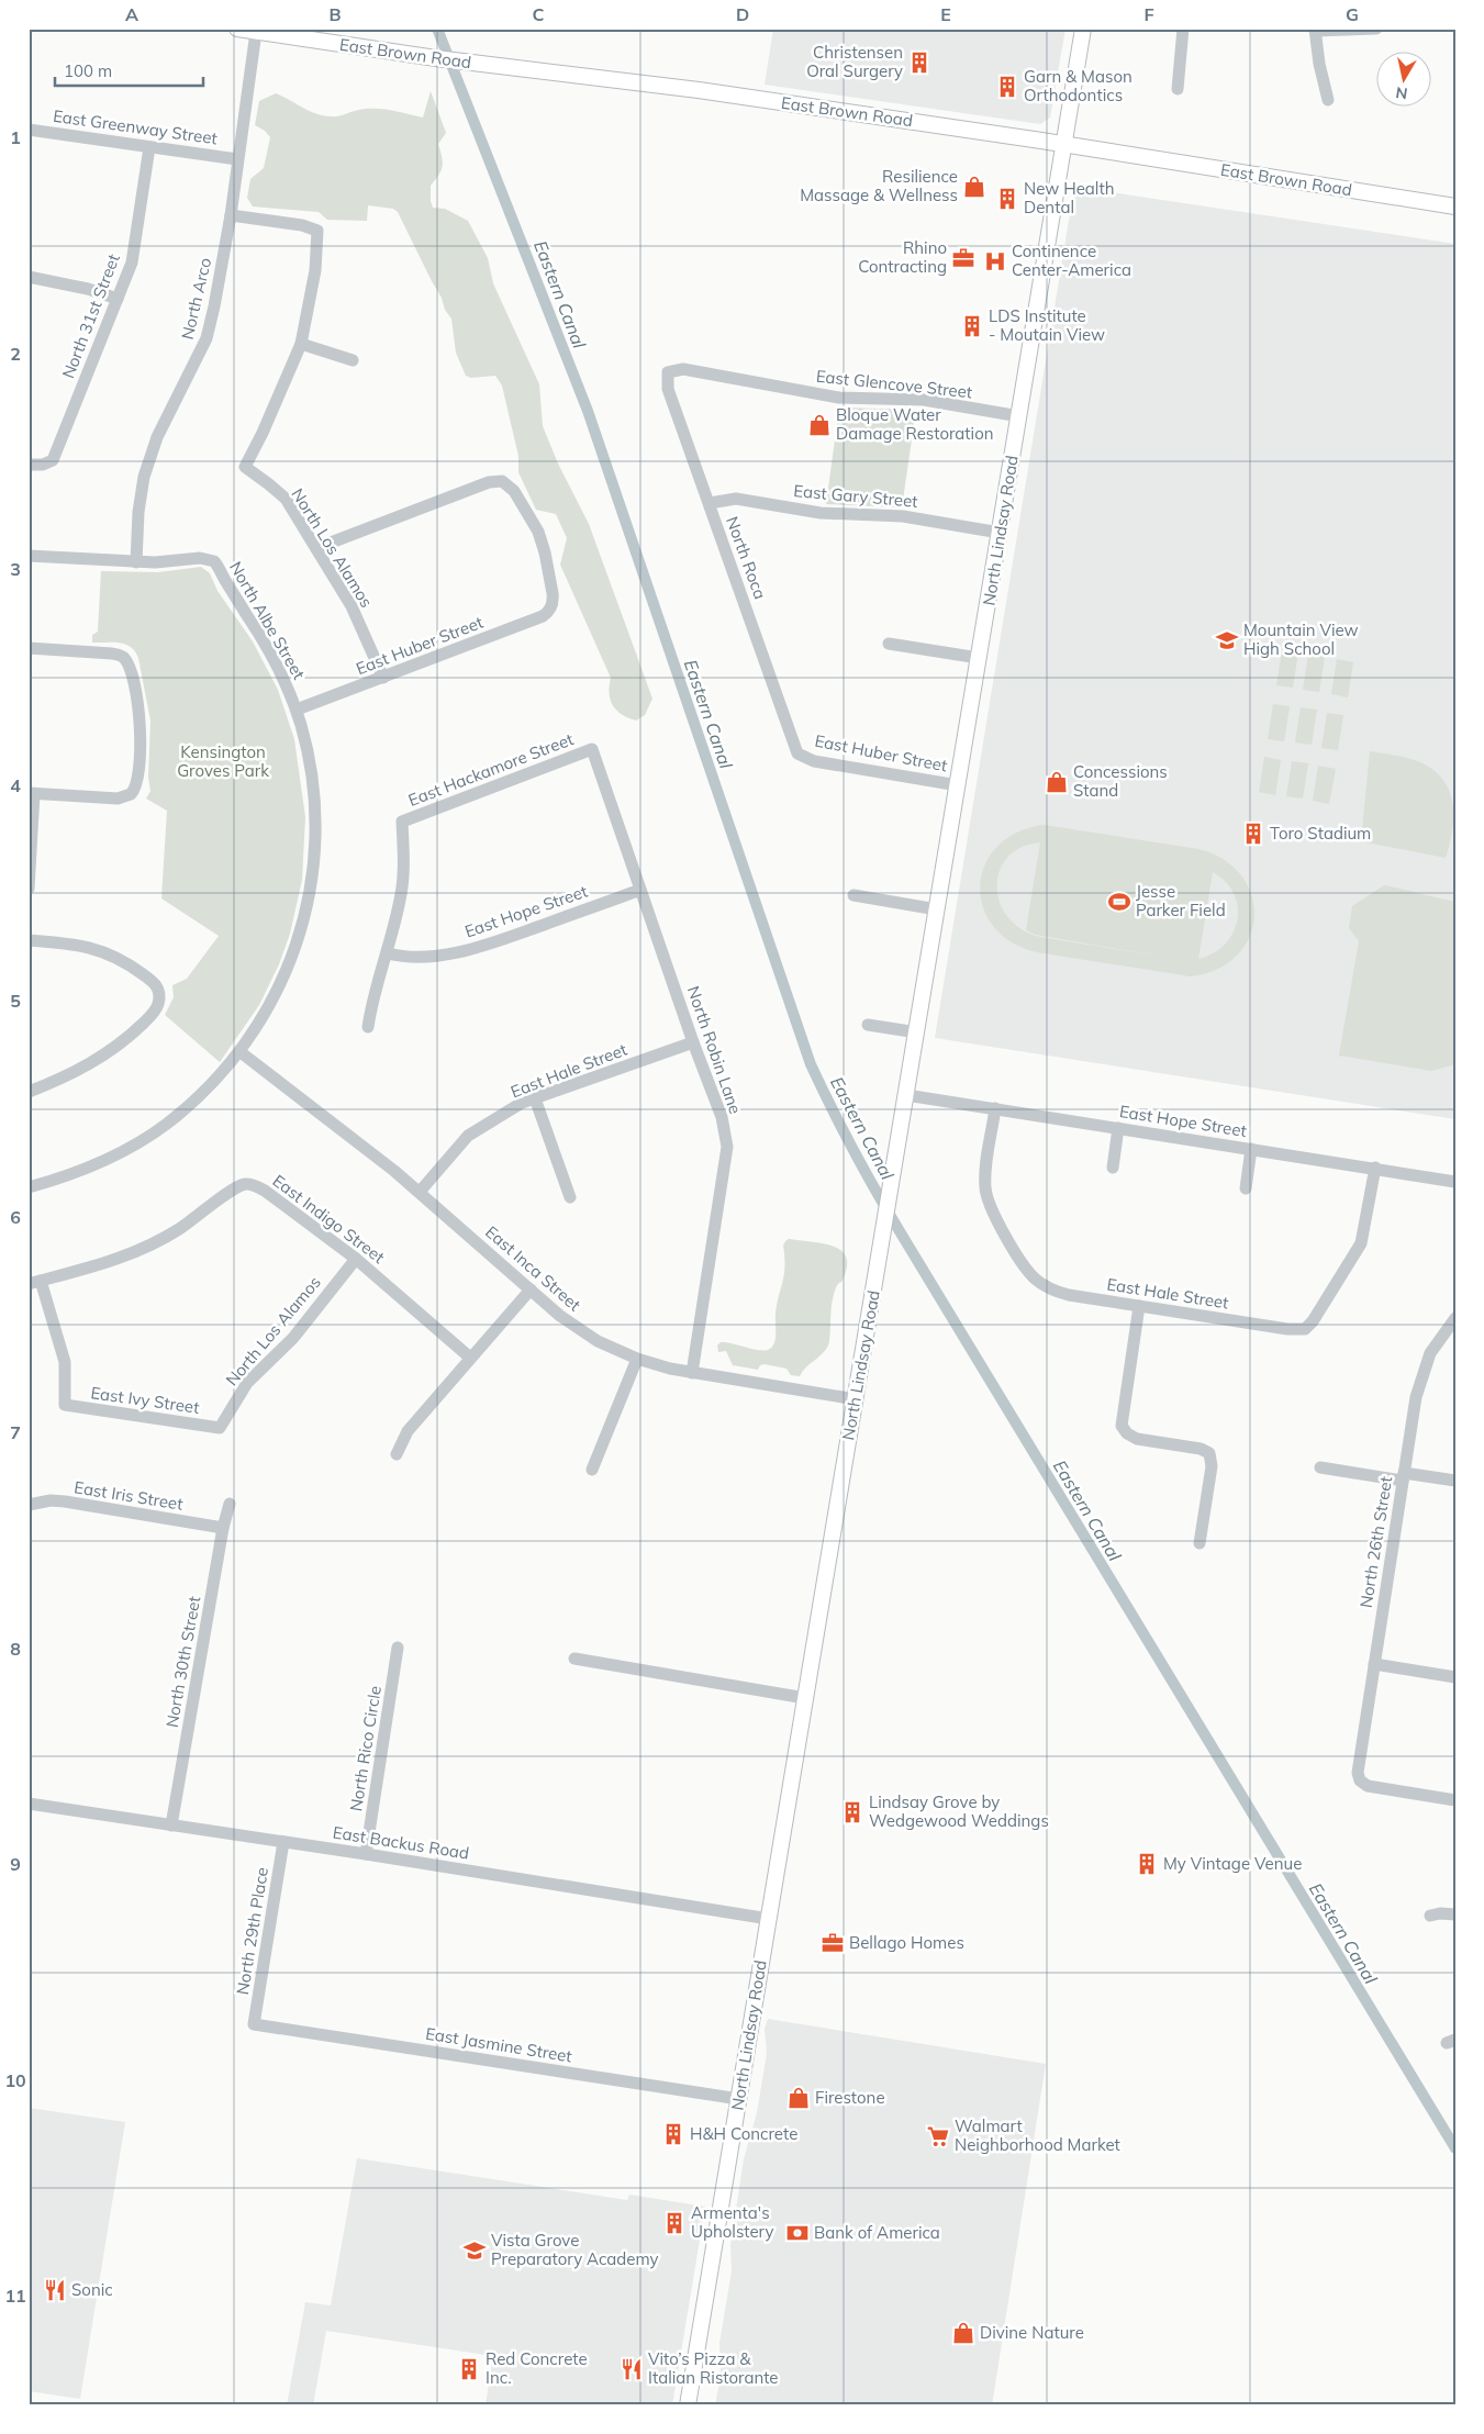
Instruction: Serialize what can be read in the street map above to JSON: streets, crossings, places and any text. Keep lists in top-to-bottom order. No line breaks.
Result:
{"streets":{"main road":["East Brown Road","North Lindsay Road"],"street":["East Greenway Street","North Arco","North 31st Street","East Glencove Street","East Gary Street","North Los Alamos","North Roca","North Albe Street","East Huber Street","East Hackamore Street","East Hope Street","North Robin Lane","East Hale Street","East Indigo Street","East Inca Street","East Ivy Street","East Iris Street","North 26th Street","North 30th Street","North Rico Circle","East Backus Road","North 29th Place","East Jasmine Street"]},"crossings":[["East Brown Road","North Arco"],["East Brown Road","North Lindsay Road"],["East Greenway Street","North Arco"],["East Greenway Street","North 31st Street"],["North Arco","North Los Alamos"],["North Arco","North Albe Street"],["East Glencove Street","North Lindsay Road"],["East Glencove Street","North Roca"],["East Gary Street","North Lindsay Road"],["East Gary Street","North Roca"],["North Lindsay Road","East Huber Street"],["North Lindsay Road","East Hope Street"],["North Lindsay Road","East Inca Street"],["North Lindsay Road","East Backus Road"],["North Lindsay Road","East Jasmine Street"],["North Los Alamos","East Huber Street"],["North Los Alamos","East Indigo Street"],["North Los Alamos","East Ivy Street"],["North Roca","East Huber Street"],["North Albe Street","East Huber Street"],["North Albe Street","East Inca Street"],["East Hackamore Street","East Hope Street"],["East Hackamore Street","North Robin Lane"],["East Hope Street","North Robin Lane"],["East Hope Street","East Hale Street"],["North Robin Lane","East Hale Street"],["North Robin Lane","East Inca Street"],["East Hale Street","East Inca Street"],["East Indigo Street","East Ivy Street"],["East Iris Street","North 30th Street"],["North 30th Street","East Backus Road"],["North Rico Circle","East Backus Road"],["East Backus Road","North 29th Place"],["North 29th Place","East Jasmine Street"]],"water":["Eastern Canal"],"parks":["Kensington Groves Park"],"places":{"building":["Christensen Oral Surgery","Garn & Mason Orthodontics","New Health Dental","LDS Institute - Moutain View","Toro Stadium","Lindsay Grove by Wedgewood Weddings","My Vintage Venue","H&H Concrete","Armenta's Upholstery","Red Concrete Inc."],"shop":["Resilience Massage & Wellness","Bloque Water Damage Restoration","Concessions Stand","Firestone","Divine Nature"],"office":["Rhino Contracting","Bellago Homes"],"hospital":["Continence Center-America"],"school or university":["Mountain View High School","Vista Grove Preparatory Academy"],"sports":["Jesse Parker Field"],"supermarket":["Walmart Neighborhood Market"],"bank":["Bank of America"],"restaurant":["Sonic","Vito’s Pizza & Italian Ristorante"]},"scale_bar":"100 m","north":"bottom","grid":{"columns":["A","B","C","D","E","F","G"],"rows":["1","2","3","4","5","6","7","8","9","10","11"]}}
